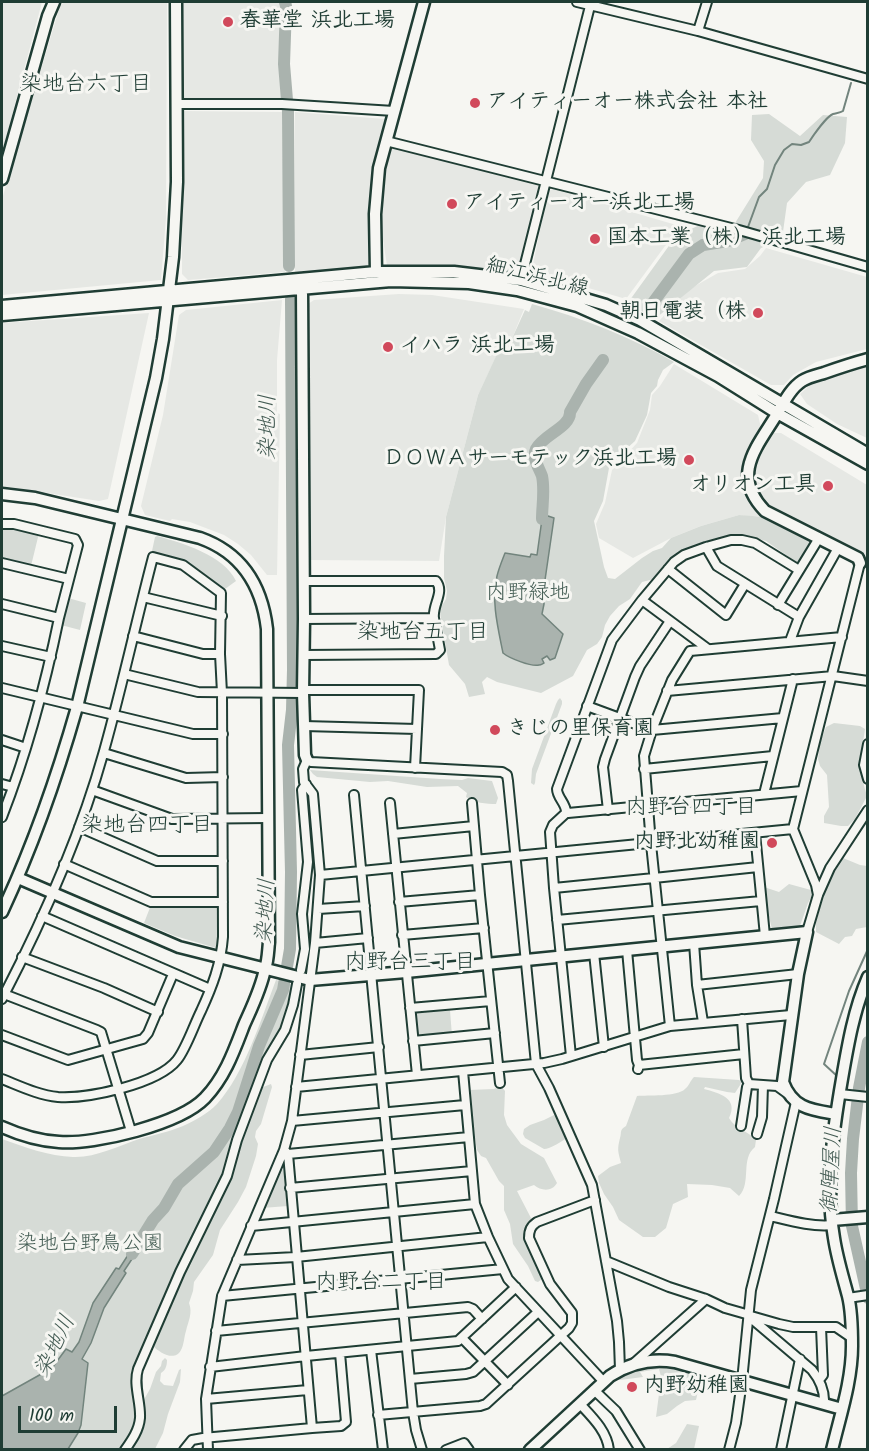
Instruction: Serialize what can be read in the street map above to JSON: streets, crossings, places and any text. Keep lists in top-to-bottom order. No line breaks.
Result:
{"streets":{"street":["細江浜北線"]},"districts":["染地台六丁目","染地台五丁目","内野台四丁目","染地台四丁目","内野台三丁目","内野台二丁目"],"water":["染地川","御陣屋川"],"parks":["内野緑地","染地台野鳥公園"],"places":["春華堂 浜北工場","アイティーオー株式会社 本社","アイティーオー浜北工場","国本工業（株） 浜北工場","朝日電装（株","イハラ 浜北工場","ＤＯＷＡサーモテック浜北工場","オリオン工具","きじの里保育園","内野北幼稚園","内野幼稚園"],"scale_bar":"100 m"}
